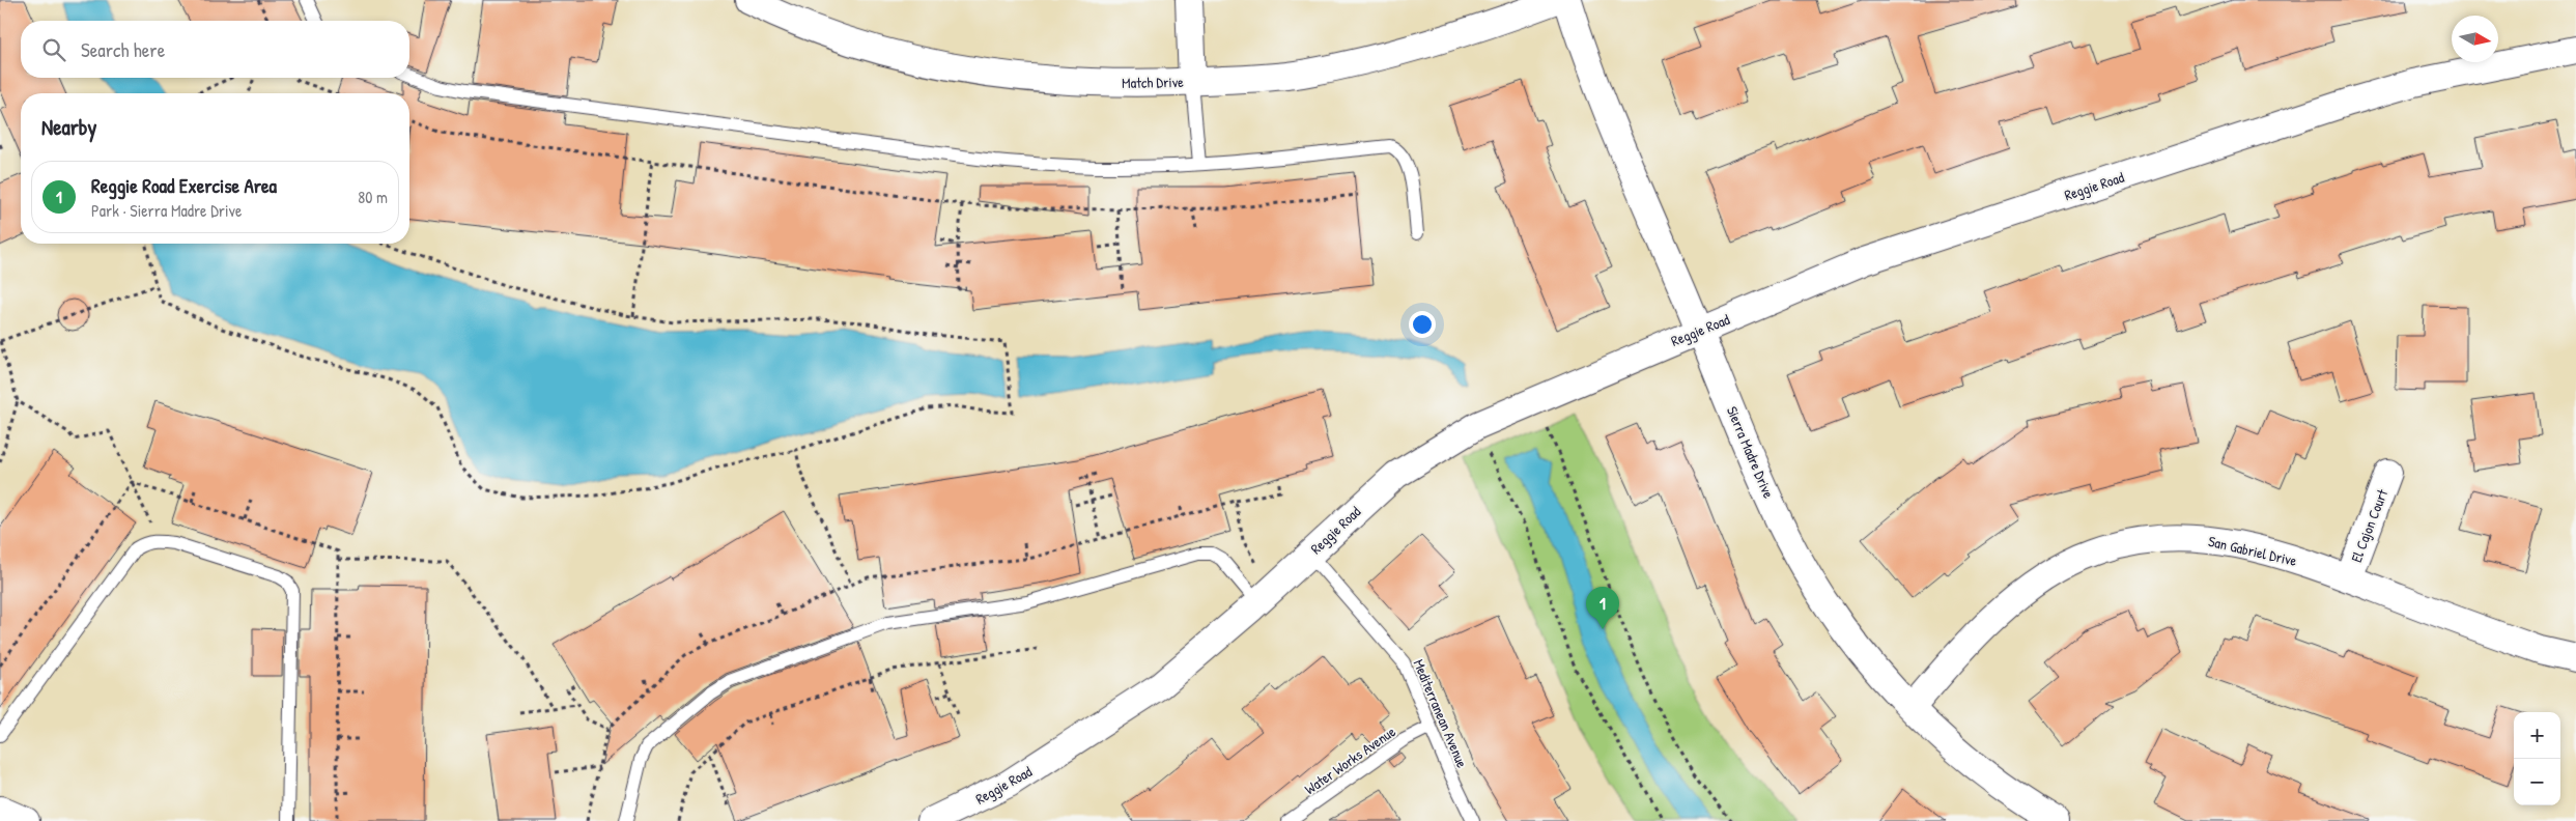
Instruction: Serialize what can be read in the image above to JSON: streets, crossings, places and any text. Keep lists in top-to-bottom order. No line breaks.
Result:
{"streets":{"street":["Match Drive","Reggie Road","Sierra Madre Drive","El Cajon Court","San Gabriel Drive"],"lane":["Mediterranean Avenue","Water Works Avenue"]},"crossings":[["Reggie Road","Sierra Madre Drive"],["Reggie Road","Mediterranean Avenue"],["Sierra Madre Drive","San Gabriel Drive"],["El Cajon Court","San Gabriel Drive"],["Mediterranean Avenue","Water Works Avenue"]],"north":"right","page":{"search":"Search here","heading":"Nearby","list":[{"mark":"1","name":"Reggie Road Exercise Area","note":"Park · Sierra Madre Drive","value":"80 m"}],"pins":"1","map_buttons":["+","−"]}}
